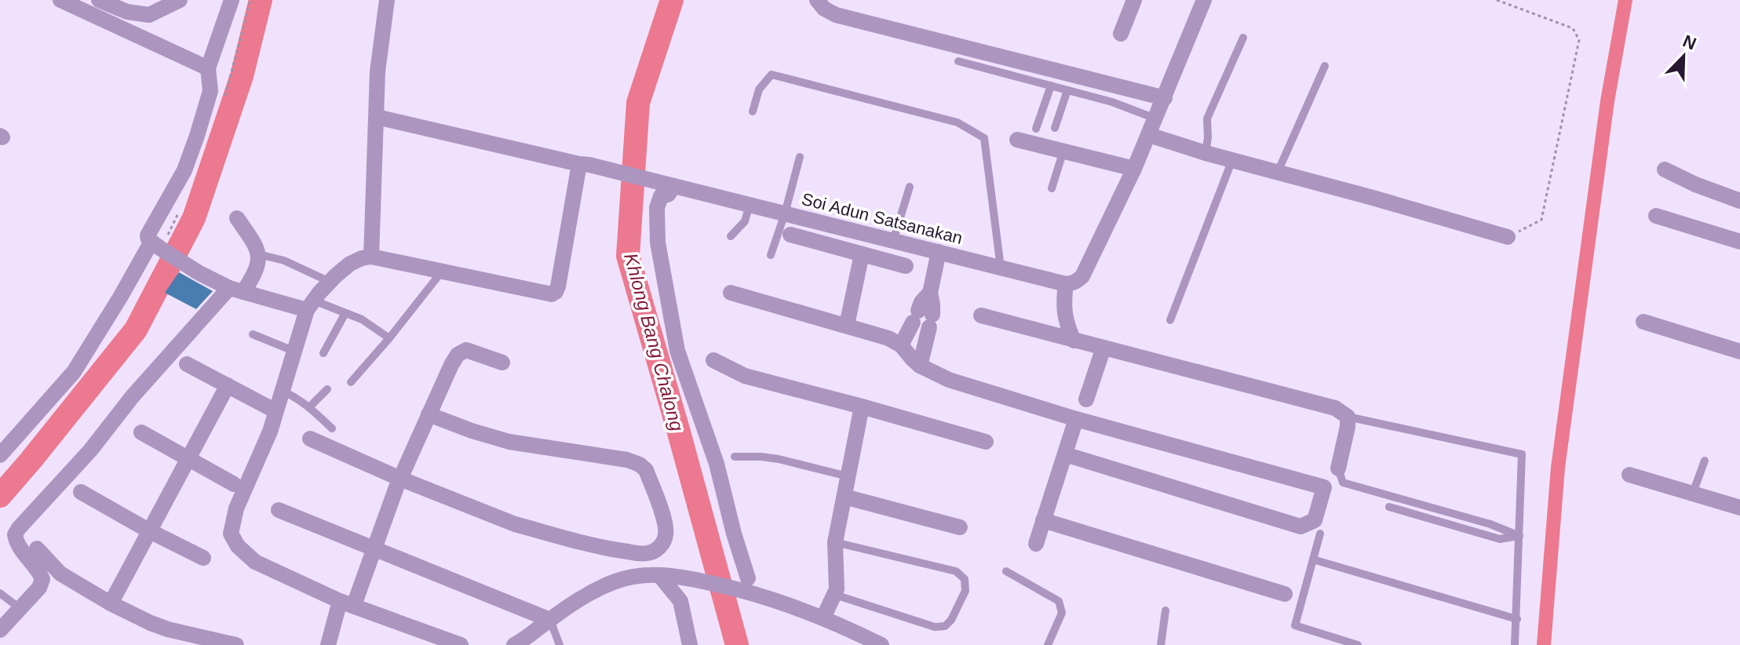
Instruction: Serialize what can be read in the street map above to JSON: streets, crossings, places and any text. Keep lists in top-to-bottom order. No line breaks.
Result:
{"streets":{"street":["Soi Adun Satsanakan"]},"water":["Khlong Bang Chalong"],"north":"top right"}
